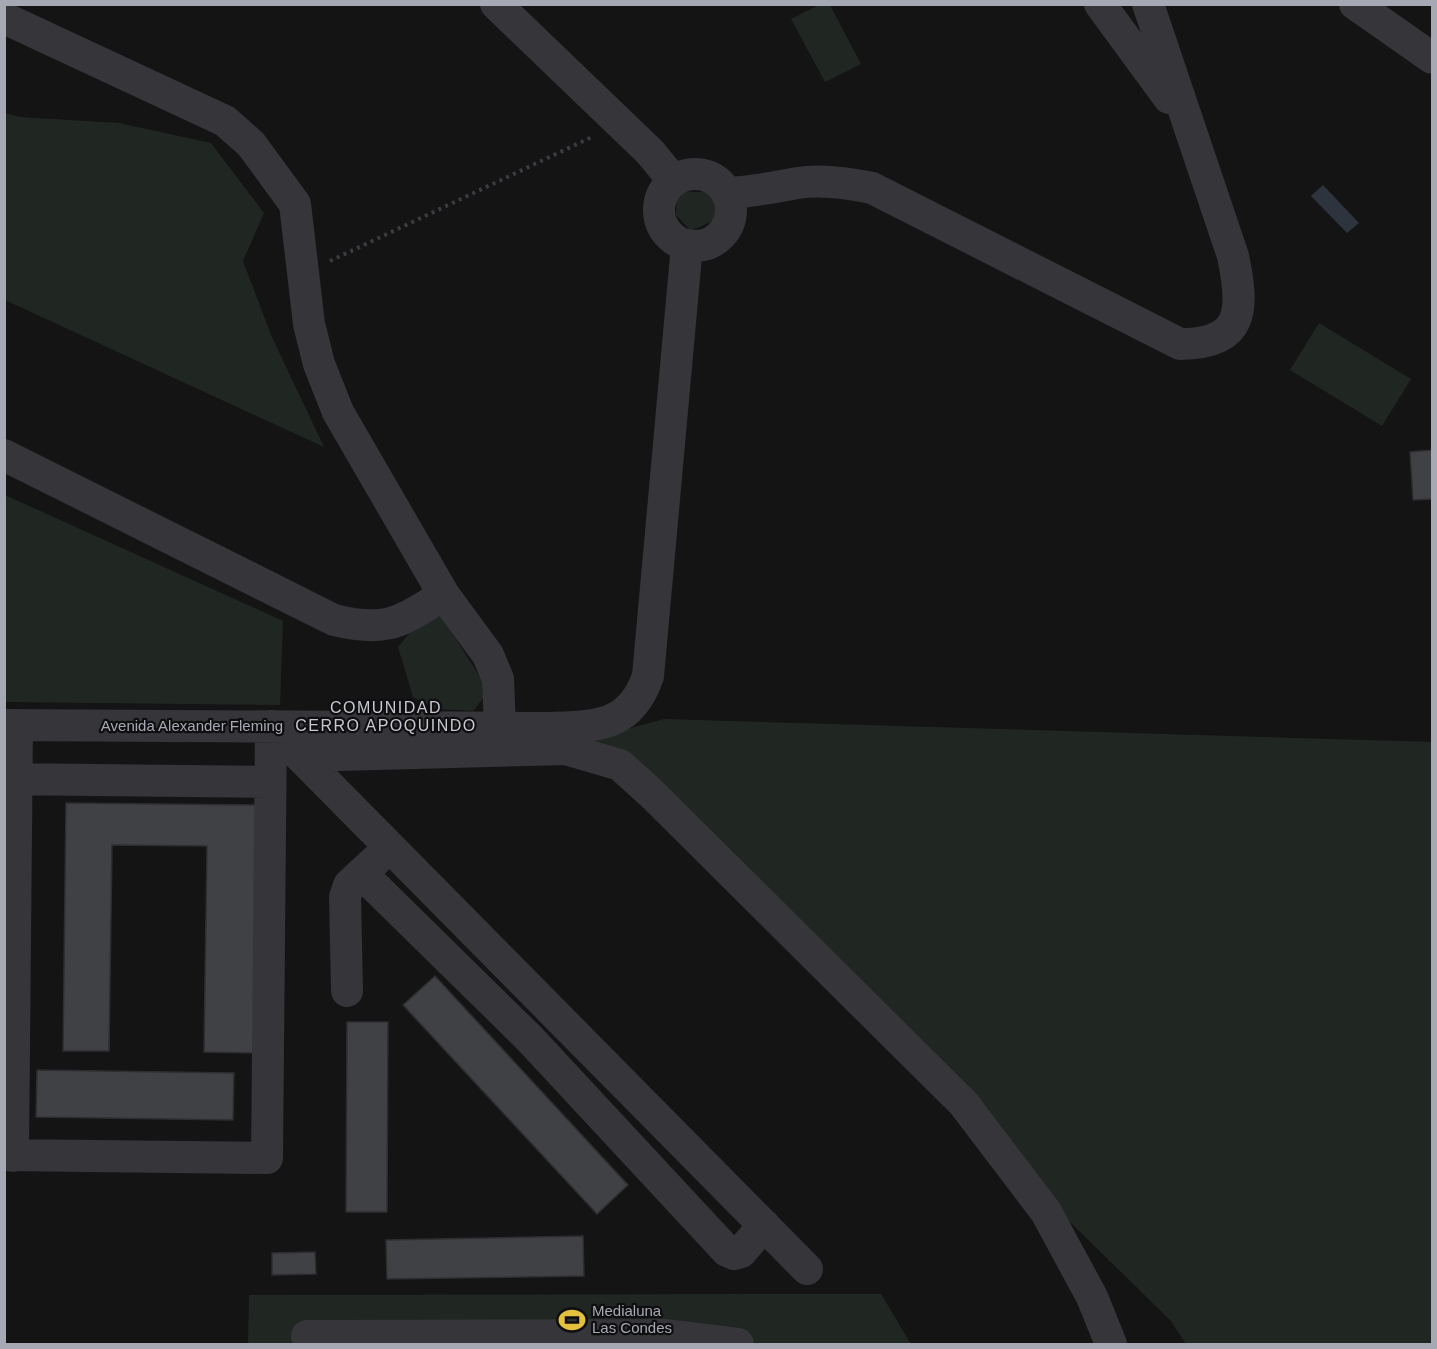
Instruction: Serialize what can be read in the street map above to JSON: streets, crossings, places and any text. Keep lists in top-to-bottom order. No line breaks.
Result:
{"streets":{"street":["Avenida Alexander Fleming"]},"districts":["COMUNIDAD CERRO APOQUINDO"],"places":{"sports":["Medialuna Las Condes"]}}
